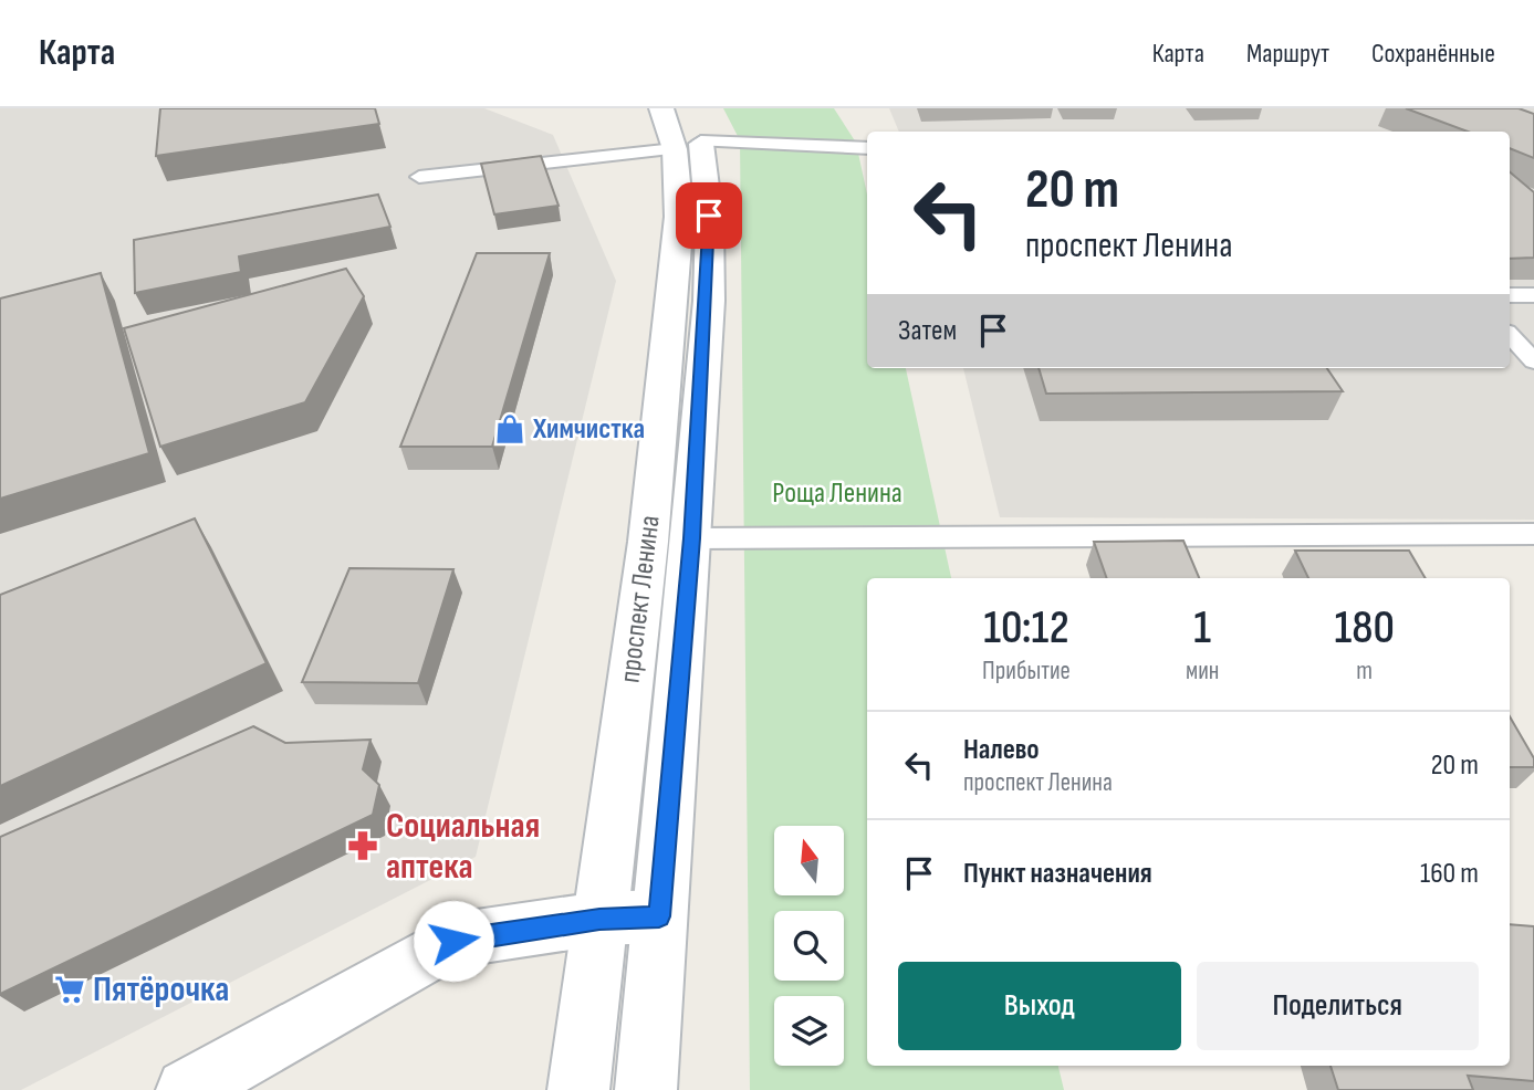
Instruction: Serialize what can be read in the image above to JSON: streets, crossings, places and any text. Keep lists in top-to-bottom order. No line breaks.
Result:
{"streets":{"main road":["проспект Ленина"]},"parks":["Роща Ленина"],"places":{"shop":["Химчистка"],"pharmacy":["Социальная аптека"],"supermarket":["Пятёрочка"]},"north":"top","page":{"header":"Карта","nav":["Карта","Маршрут","Сохранённые"],"turn":["20 m","проспект Ленина"],"then":"Затем","eta":["10:12","Прибытие","1","мин","180","m"],"list":[{"name":"Налево","note":"проспект Ленина","value":"20 m"},{"name":"Пункт назначения","value":"160 m"}],"buttons":["Выход","Поделиться"]}}
